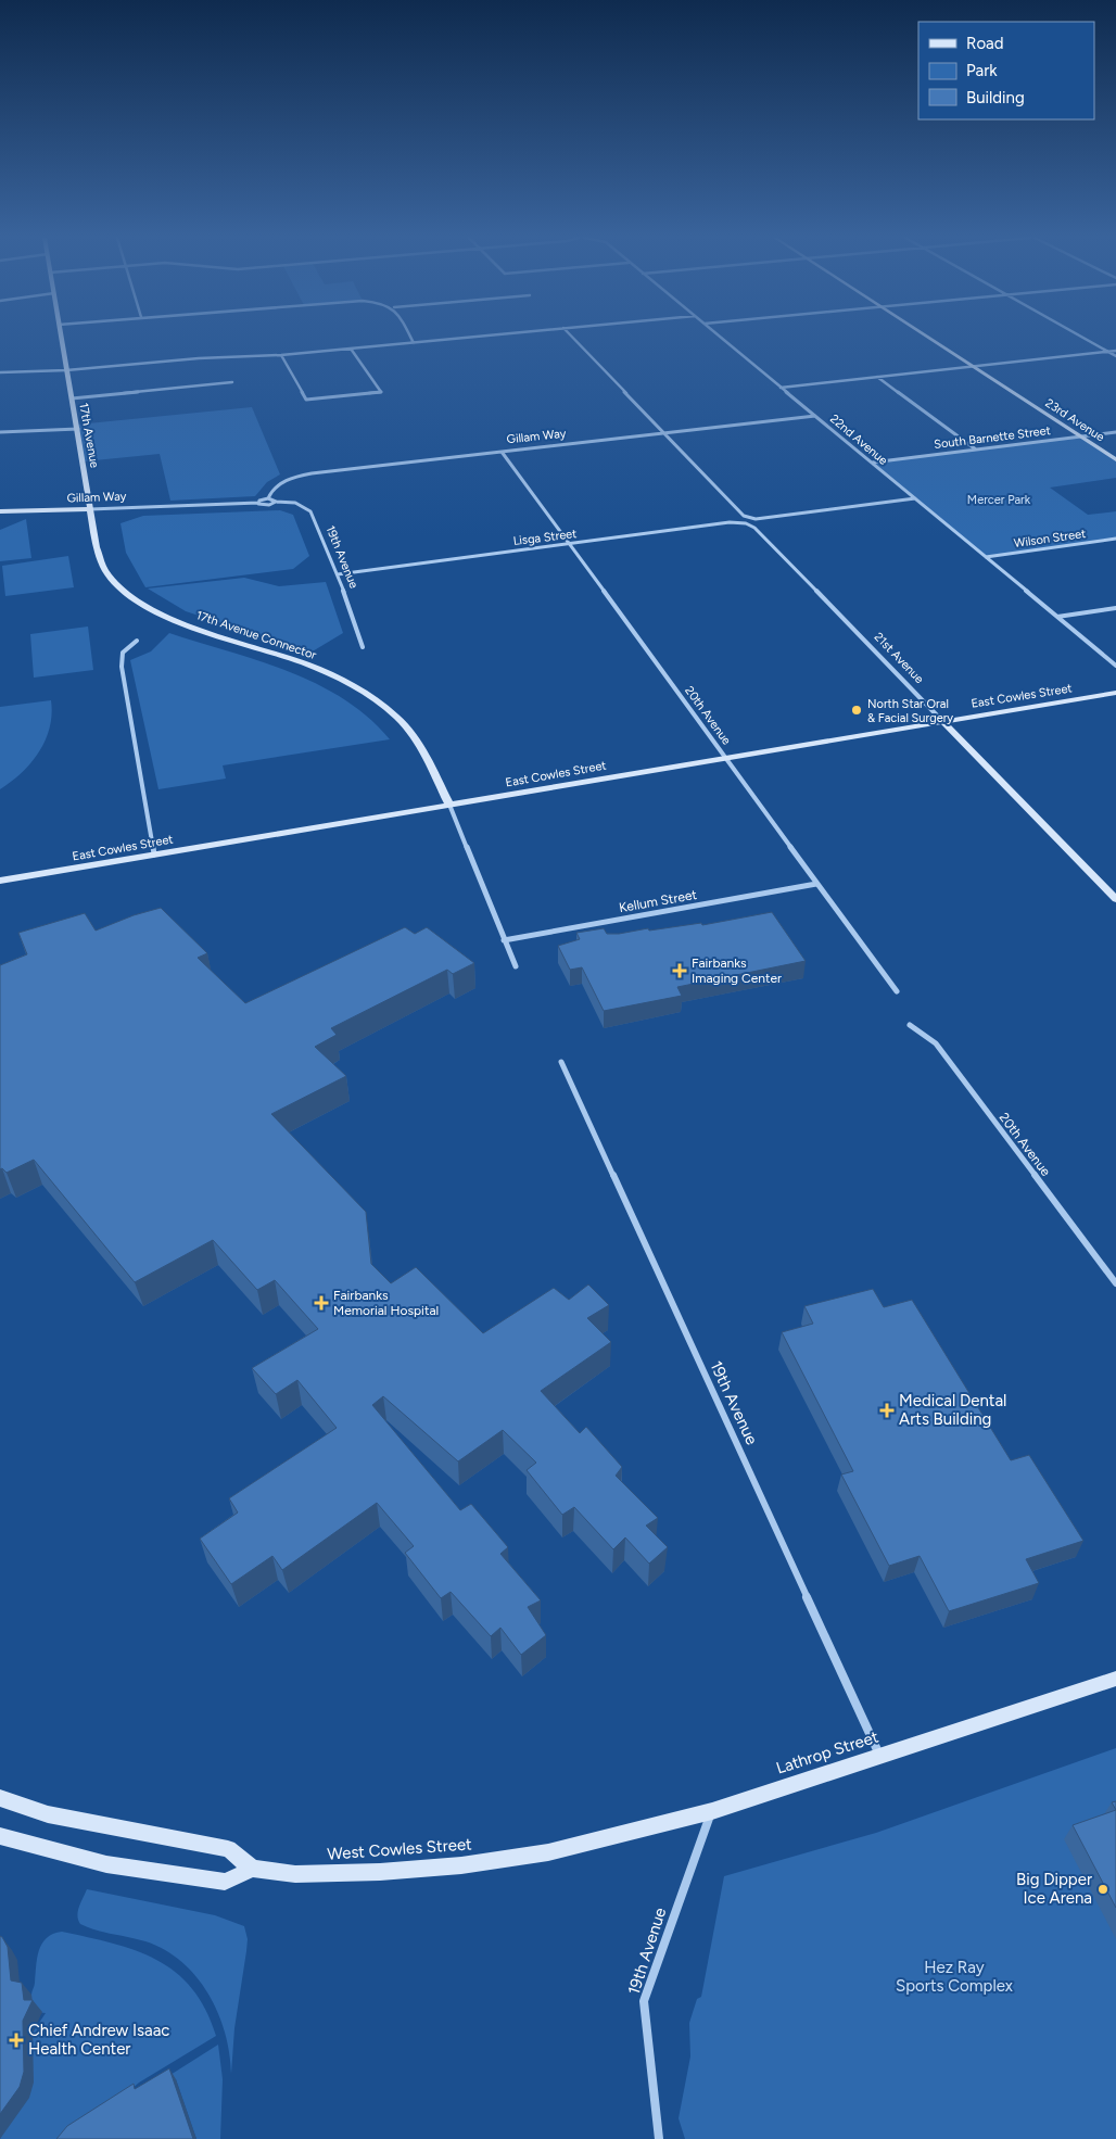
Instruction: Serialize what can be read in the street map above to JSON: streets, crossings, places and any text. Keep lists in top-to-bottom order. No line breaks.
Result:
{"streets":{"street":["23rd Avenue","17th Avenue","Gillam Way","South Barnette Street","22nd Avenue","Lisga Street","Wilson Street","19th Avenue","17th Avenue Connector","21st Avenue","East Cowles Street","20th Avenue","Kellum Street","Lathrop Street","West Cowles Street"]},"crossings":[["23rd Avenue","South Barnette Street"],["17th Avenue","Gillam Way"],["17th Avenue","17th Avenue Connector"],["Gillam Way","22nd Avenue"],["Gillam Way","19th Avenue"],["Gillam Way","17th Avenue Connector"],["Gillam Way","20th Avenue"],["South Barnette Street","22nd Avenue"],["22nd Avenue","Wilson Street"],["Lisga Street","19th Avenue"],["Lisga Street","21st Avenue"],["Lisga Street","20th Avenue"],["19th Avenue","Lathrop Street"],["17th Avenue Connector","East Cowles Street"],["21st Avenue","East Cowles Street"],["East Cowles Street","20th Avenue"],["20th Avenue","Kellum Street"],["Lathrop Street","West Cowles Street"]],"parks":["Mercer Park","Hez Ray Sports Complex"],"places":{"other":["North Star Oral & Facial Surgery","Big Dipper Ice Arena"],"health":["Fairbanks Imaging Center","Fairbanks Memorial Hospital","Medical Dental Arts Building","Chief Andrew Isaac Health Center"]},"legend":["Road","Park","Building"]}
